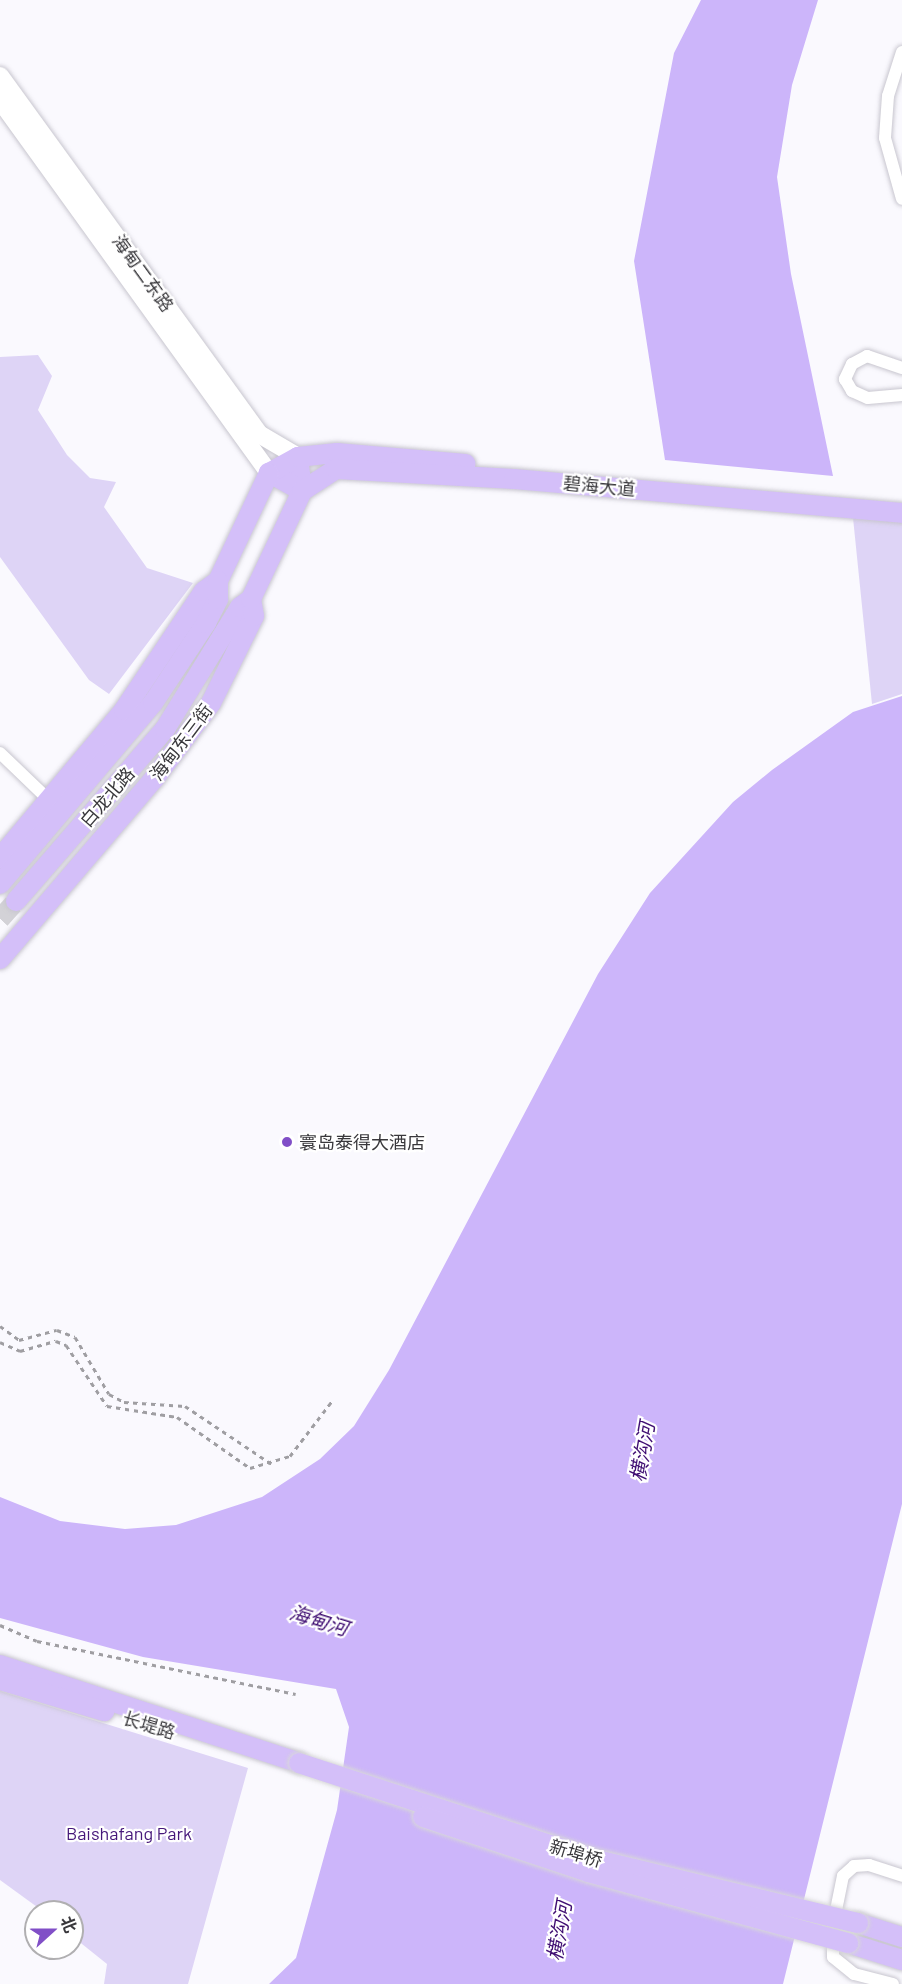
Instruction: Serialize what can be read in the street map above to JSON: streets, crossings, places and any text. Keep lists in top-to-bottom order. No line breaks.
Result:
{"streets":{"main road":["海甸二东路","碧海大道","海甸东三街","白龙北路","长堤路","新埠桥"]},"crossings":[["海甸二东路","碧海大道"],["碧海大道","海甸东三街"],["海甸东三街","白龙北路"],["长堤路","新埠桥"]],"water":["横沟河","海甸河"],"parks":["Baishafang Park"],"places":["寰岛泰得大酒店"],"north":"right"}
